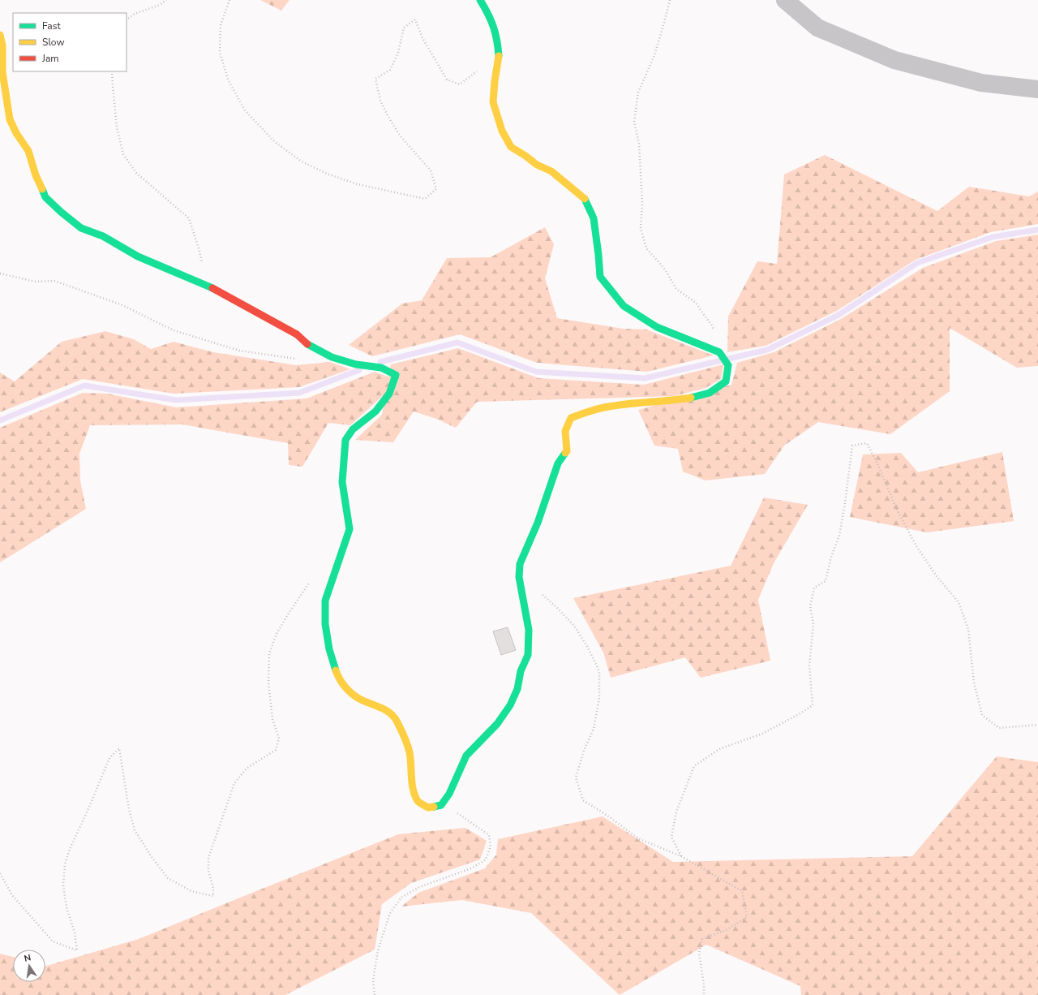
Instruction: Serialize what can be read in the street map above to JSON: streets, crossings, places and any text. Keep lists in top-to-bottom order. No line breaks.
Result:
{"legend":["Fast","Slow","Jam"],"north":"top"}
